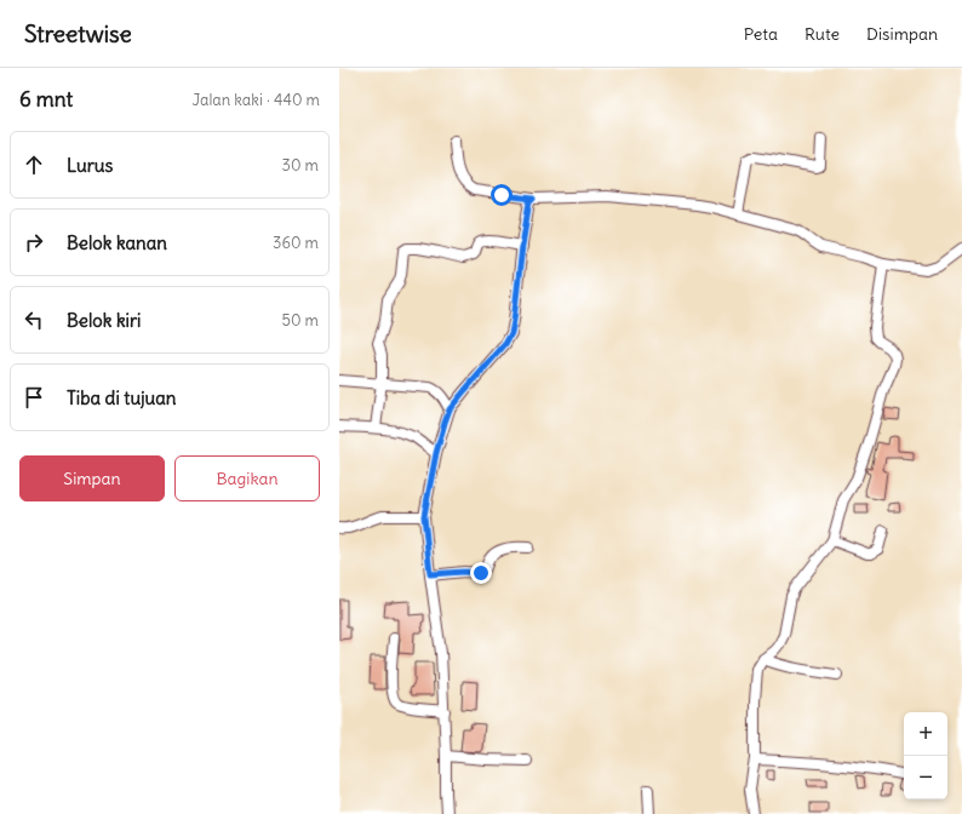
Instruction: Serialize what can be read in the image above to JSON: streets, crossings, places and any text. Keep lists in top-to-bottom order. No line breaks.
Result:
{"page":{"header":"Streetwise","nav":["Peta","Rute","Disimpan"],"heading":["6 mnt","Jalan kaki · 440 m"],"list":[["Lurus","30 m"],["Belok kanan","360 m"],["Belok kiri","50 m"],"Tiba di tujuan"],"buttons":["Simpan","Bagikan"],"map_buttons":["+","−"]}}
